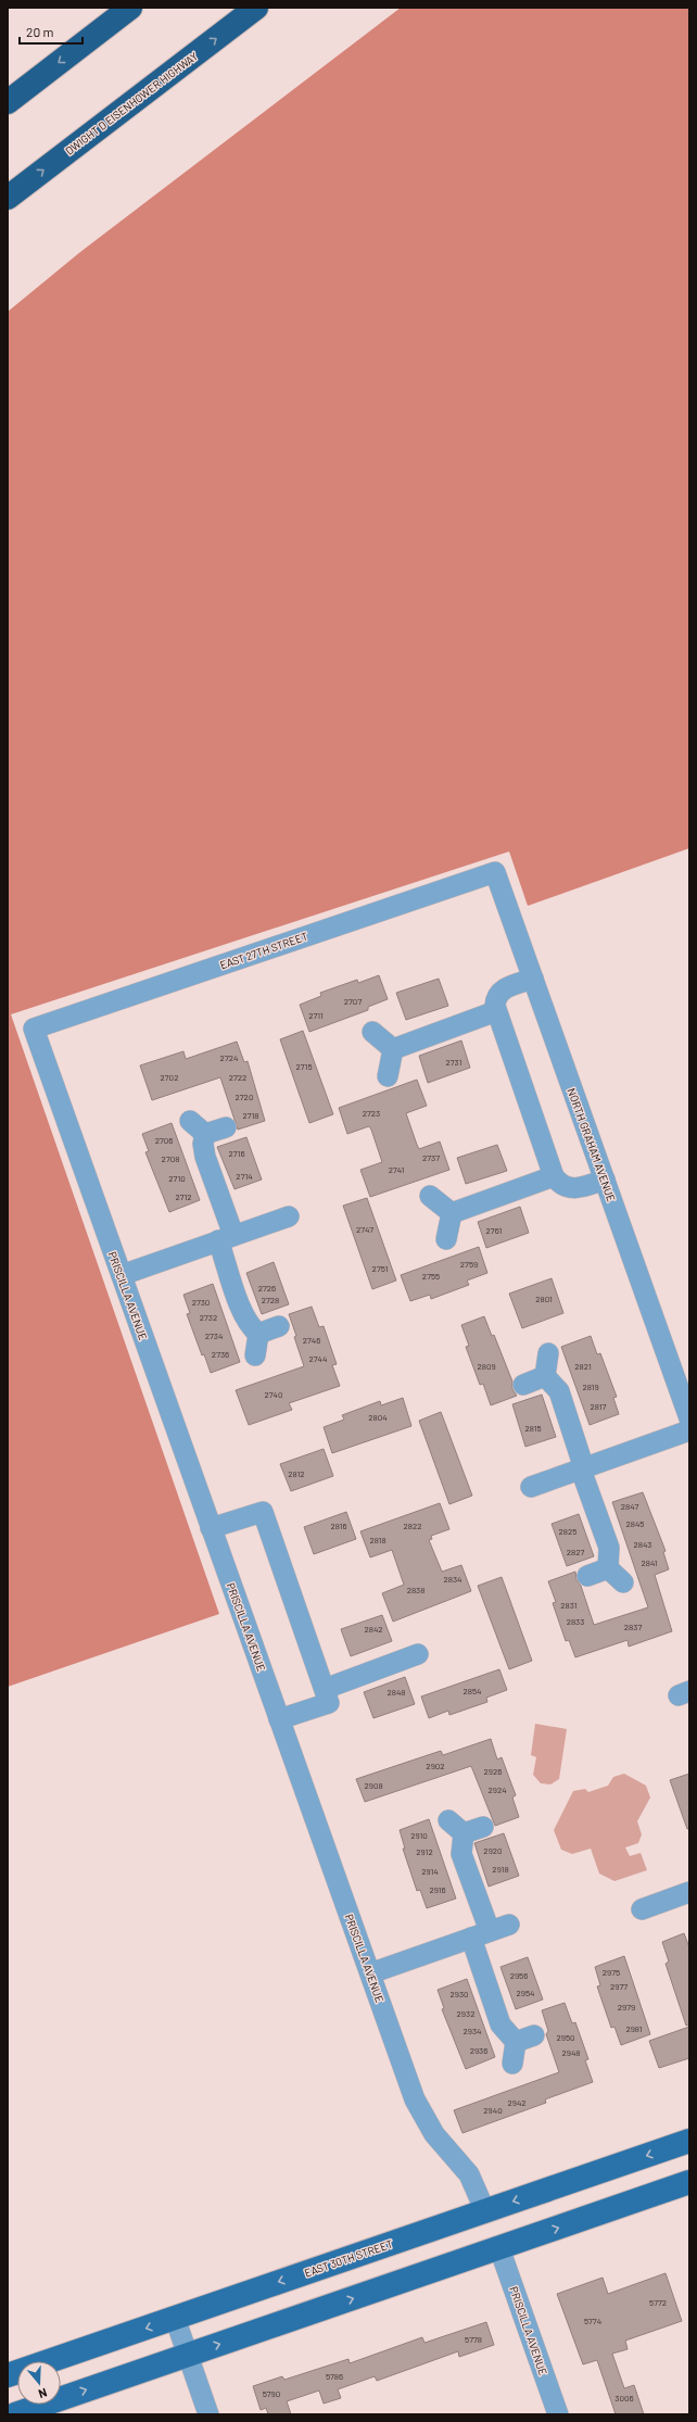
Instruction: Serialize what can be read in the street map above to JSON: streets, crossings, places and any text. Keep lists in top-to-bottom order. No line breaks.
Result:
{"streets":{"highway":["DWIGHT D EISENHOWER HIGHWAY"],"main road":["EAST 30TH STREET"],"street":["EAST 27TH STREET","NORTH GRAHAM AVENUE","PRISCILLA AVENUE"]},"crossings":[["EAST 27TH STREET","NORTH GRAHAM AVENUE"],["EAST 27TH STREET","PRISCILLA AVENUE"],["PRISCILLA AVENUE","EAST 30TH STREET"]],"house_numbers":["2707","2711","2724","2731","2715","2702","2722","2720","2723","2718","2706","2716","2737","2708","2741","2714","2710","2712","2747","2761","2759","2751","2755","2726","2801","2728","2730","2732","2734","2746","2736","2744","2809","2821","2819","2740","2817","2804","2815","2812","2847","2845","2816","2822","2825","2818","2843","2827","2841","2834","2838","2831","2833","2837","2842","2854","2848","2902","2926","2908","2924","2910","2920","2912","2918","2914","2916","2975","2956","2977","2954","2930","2979","2932","2981","2934","2950","2936","2948","2942","2940","5772","5774","5778","5786","5790","3006"],"scale_bar":"20 m","north":"bottom"}
